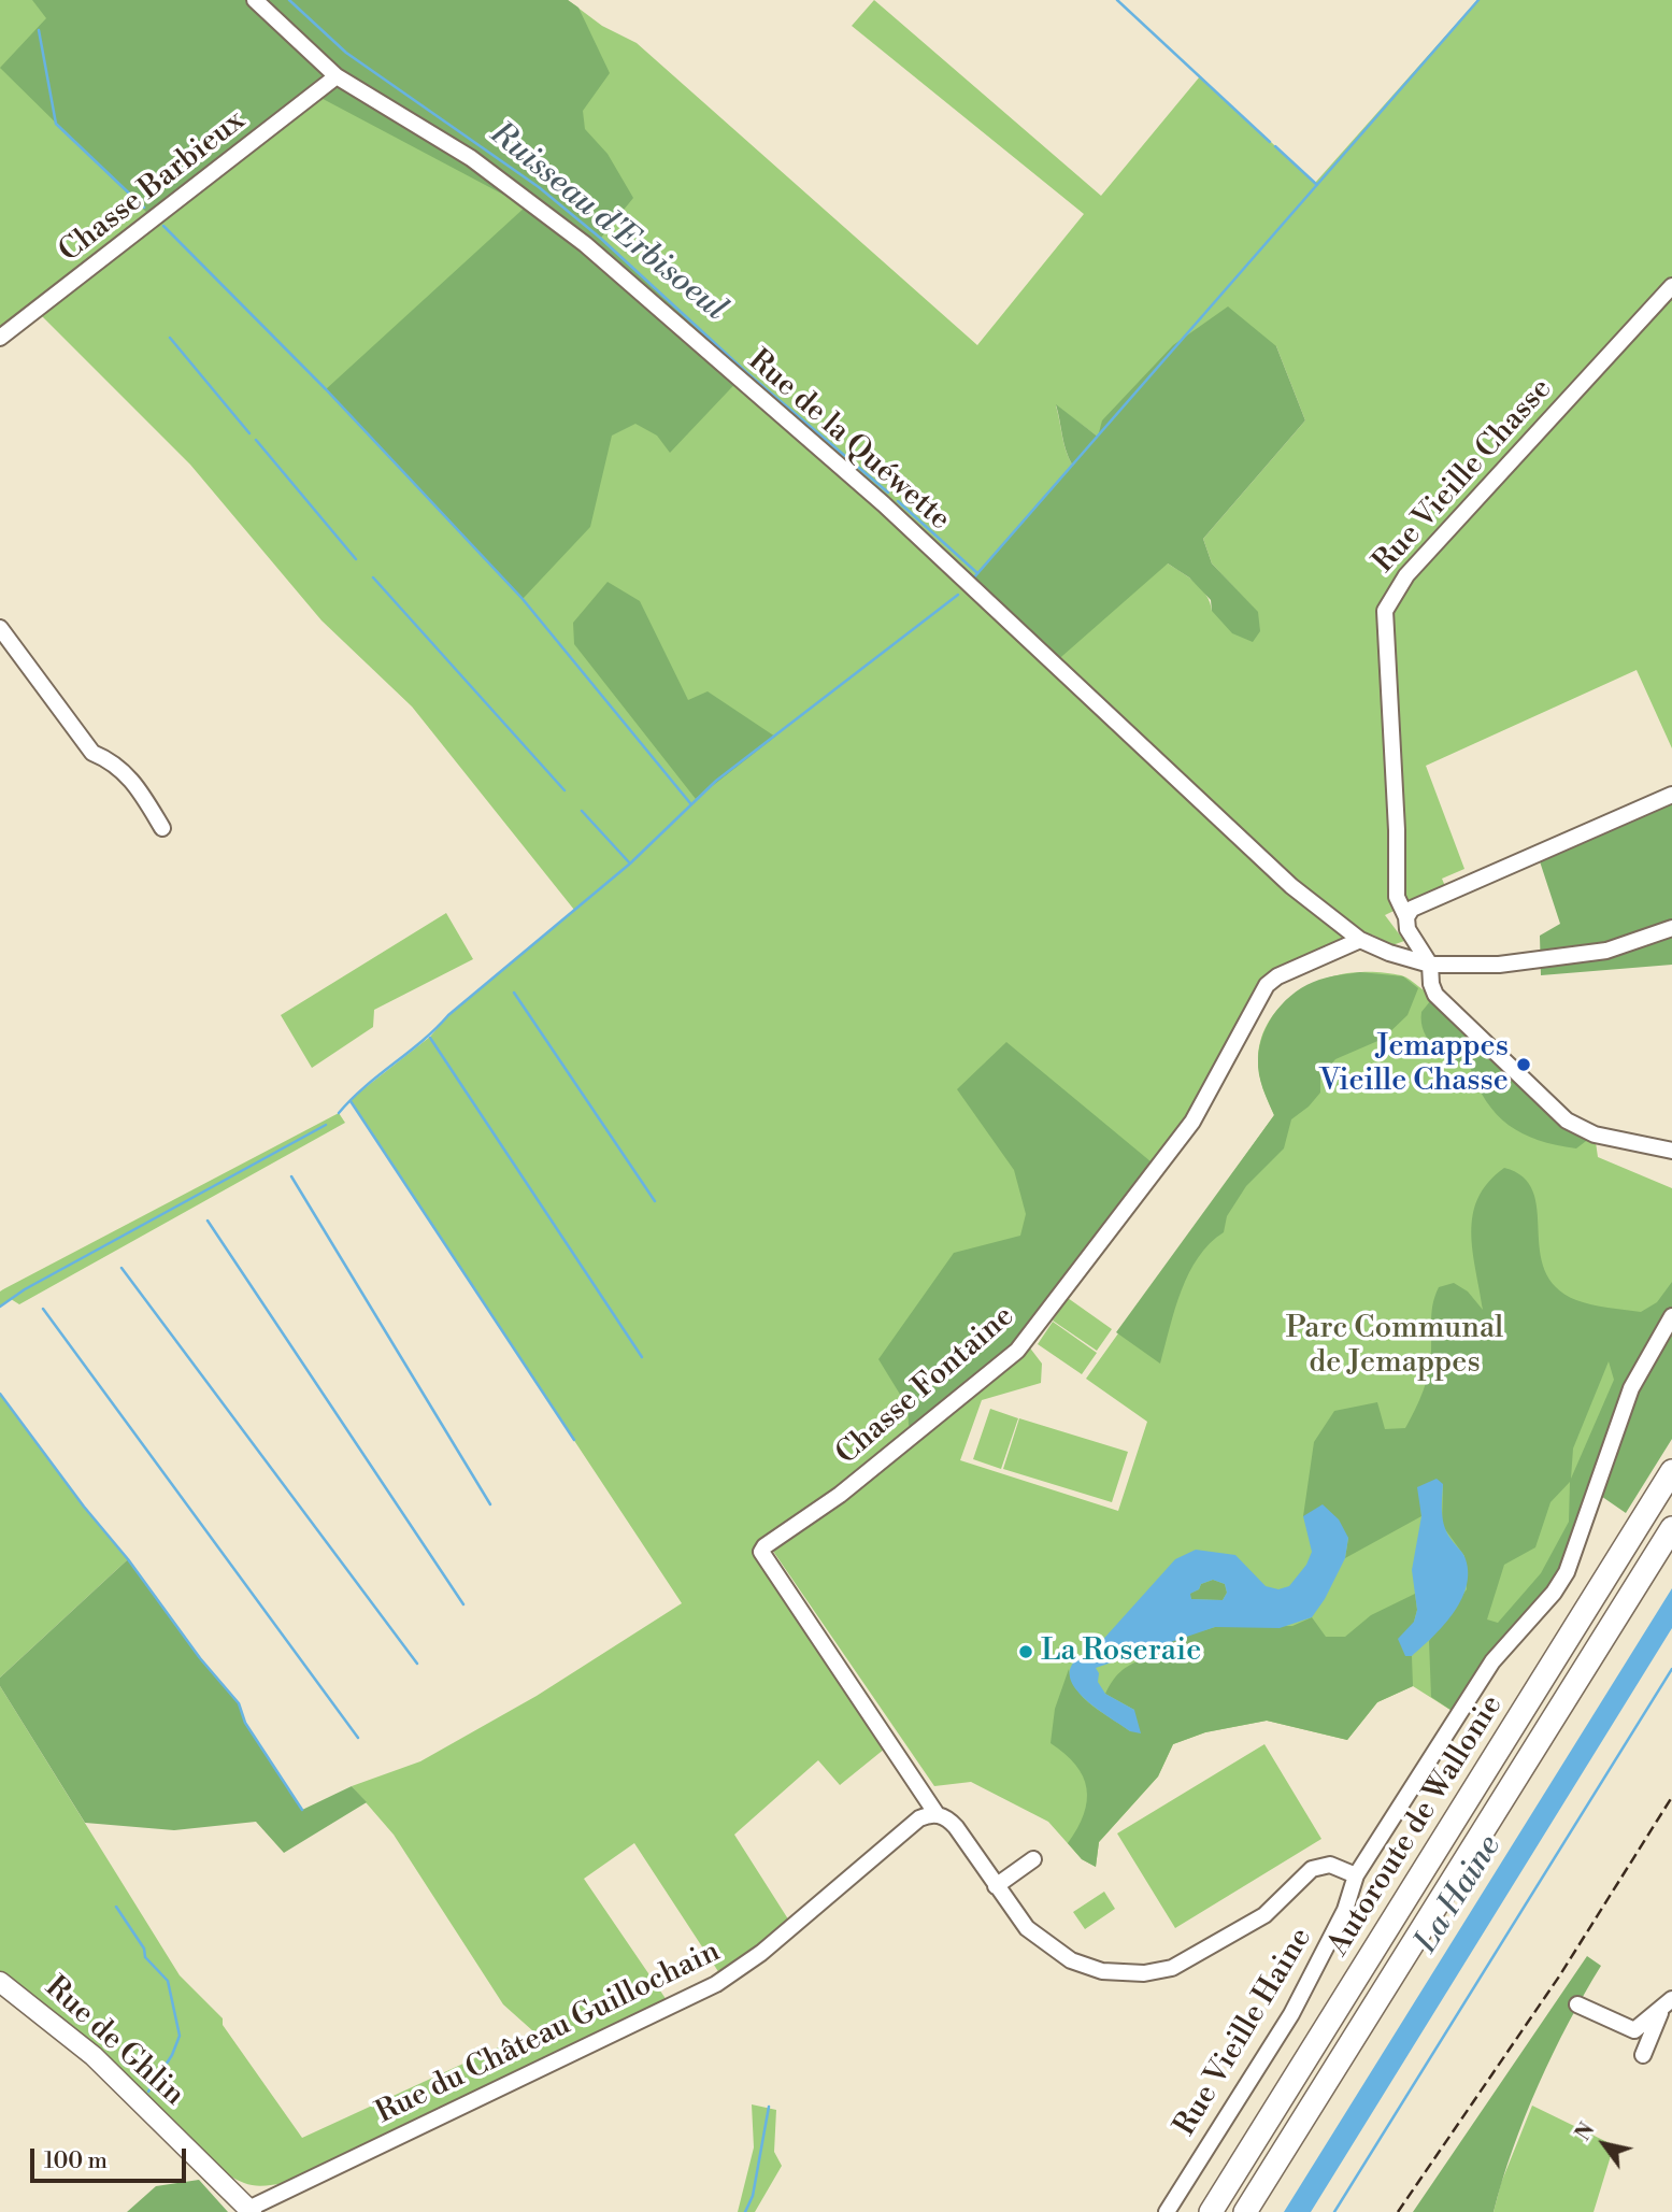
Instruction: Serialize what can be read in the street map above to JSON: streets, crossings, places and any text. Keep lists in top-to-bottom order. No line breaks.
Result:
{"streets":{"highway":["Autoroute de Wallonie"],"main road":["Rue de Ghlin"],"street":["Chasse Barbieux","Rue de la Quéwette","Rue Vieille Chasse","Chasse Fontaine","Rue Vieille Haine","Rue du Château Guillochain"]},"crossings":[["Chasse Barbieux","Rue de la Quéwette"],["Rue de la Quéwette","Rue Vieille Chasse"],["Rue de la Quéwette","Chasse Fontaine"],["Chasse Fontaine","Rue du Château Guillochain"],["Rue du Château Guillochain","Rue de Ghlin"]],"water":["Ruisseau d'Erbisoeul","La Haine"],"parks":["Parc Communal de Jemappes"],"places":["Jemappes Vieille Chasse","La Roseraie"],"scale_bar":"100 m","north":"top left"}
